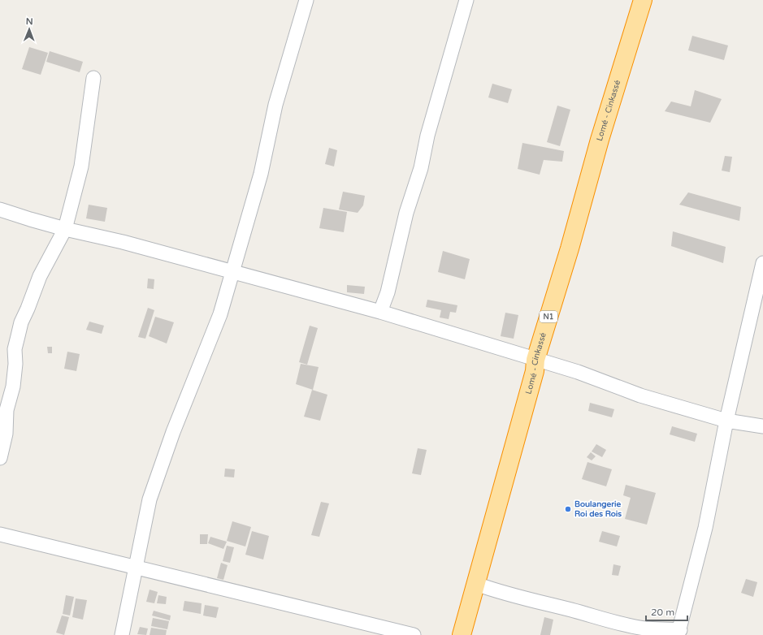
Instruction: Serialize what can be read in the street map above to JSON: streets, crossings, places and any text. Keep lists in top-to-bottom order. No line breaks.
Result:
{"streets":{"highway":["Lomé - Cinkassé","N1"]},"places":["Boulangerie Roi des Rois"],"scale_bar":"20 m","north":"top"}
